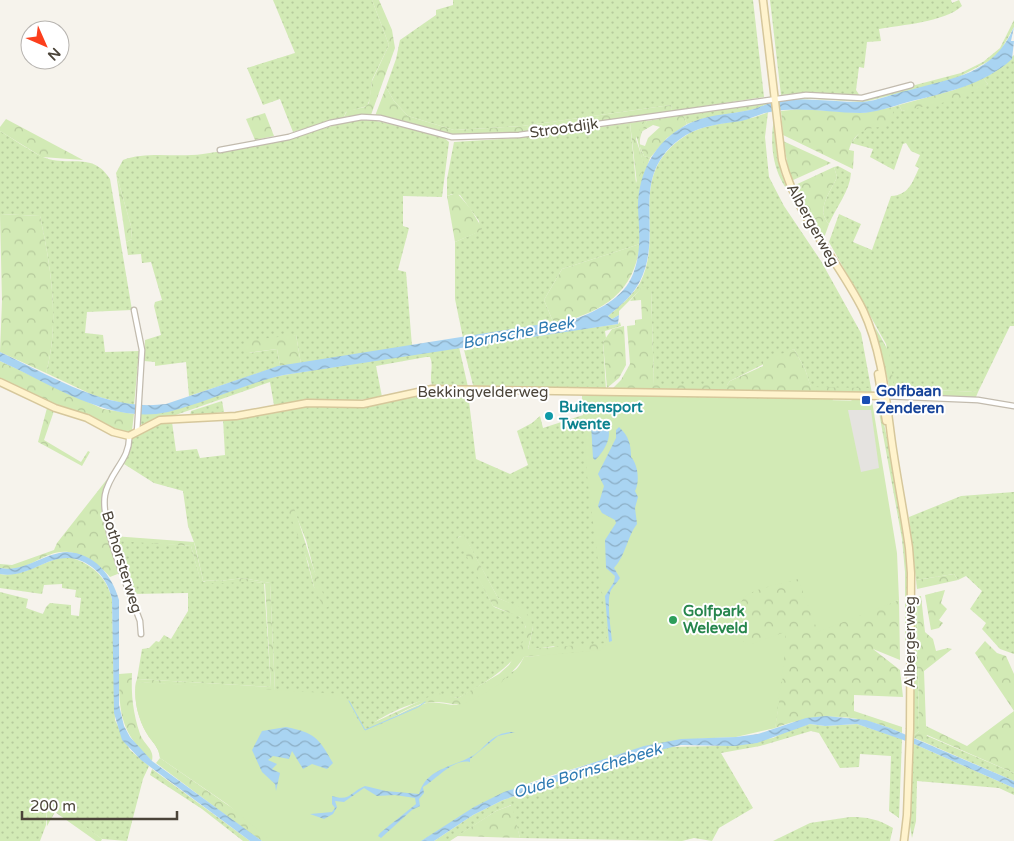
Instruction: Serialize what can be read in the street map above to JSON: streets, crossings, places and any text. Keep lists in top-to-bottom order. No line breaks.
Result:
{"streets":{"street":["Strootdijk","Albergerweg","Bekkingvelderweg","Bothorsterweg"]},"crossings":[["Strootdijk","Albergerweg"],["Albergerweg","Bekkingvelderweg"],["Bekkingvelderweg","Bothorsterweg"]],"water":["Bornsche Beek","Oude Bornschebeek"],"places":{"transit":["Golfbaan Zenderen"],"other":["Buitensport Twente","Golfpark Weleveld"]},"scale_bar":"200 m","north":"bottom right"}
